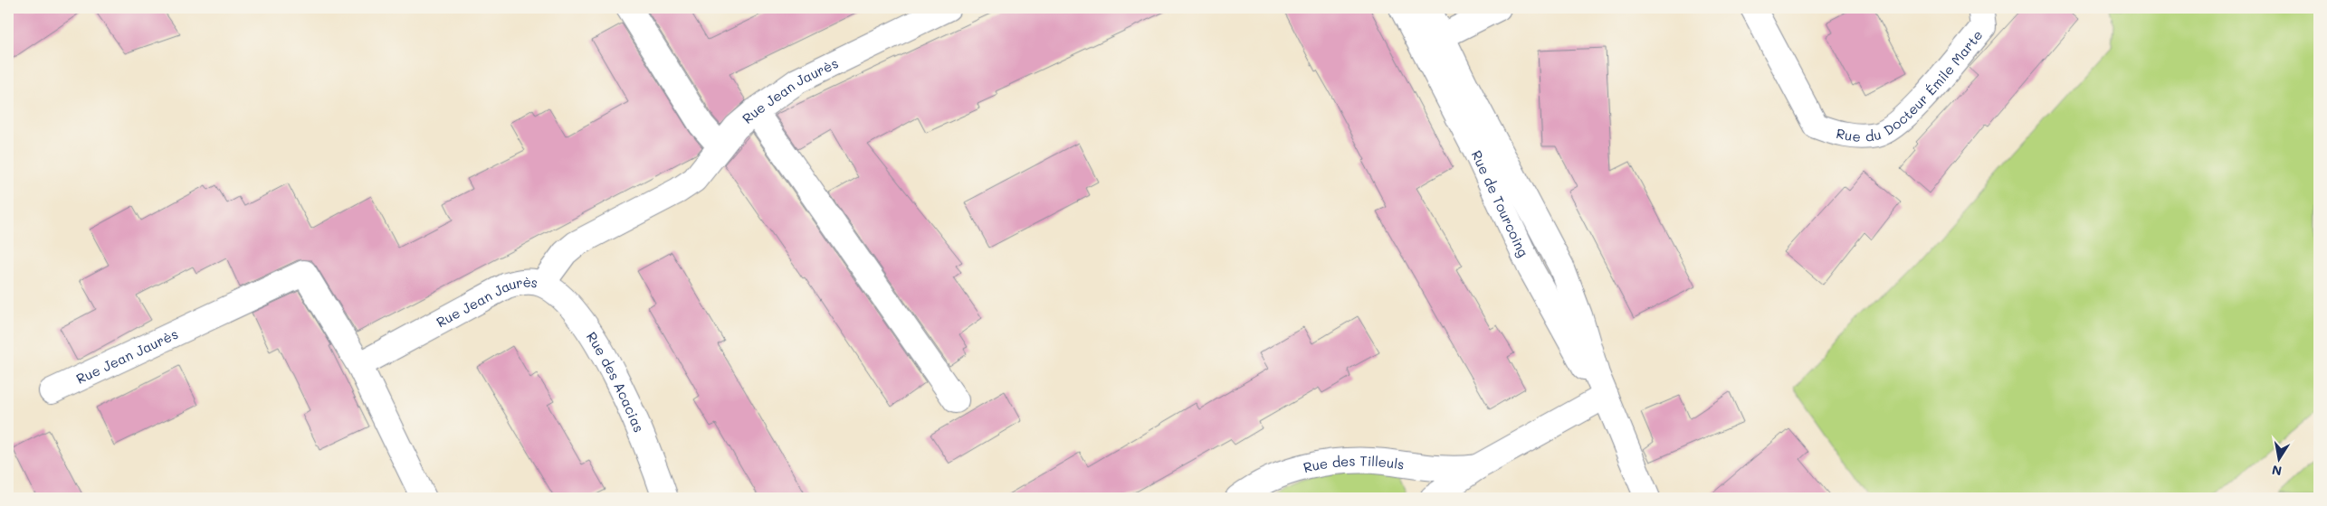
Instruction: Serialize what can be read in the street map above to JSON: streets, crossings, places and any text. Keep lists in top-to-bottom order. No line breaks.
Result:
{"streets":{"street":["Rue du Docteur Émile Marte","Rue Jean Jaurès","Rue de Tourcoing","Rue des Acacias","Rue des Tilleuls"]},"crossings":[["Rue Jean Jaurès","Rue des Acacias"],["Rue de Tourcoing","Rue des Tilleuls"]],"north":"bottom"}
